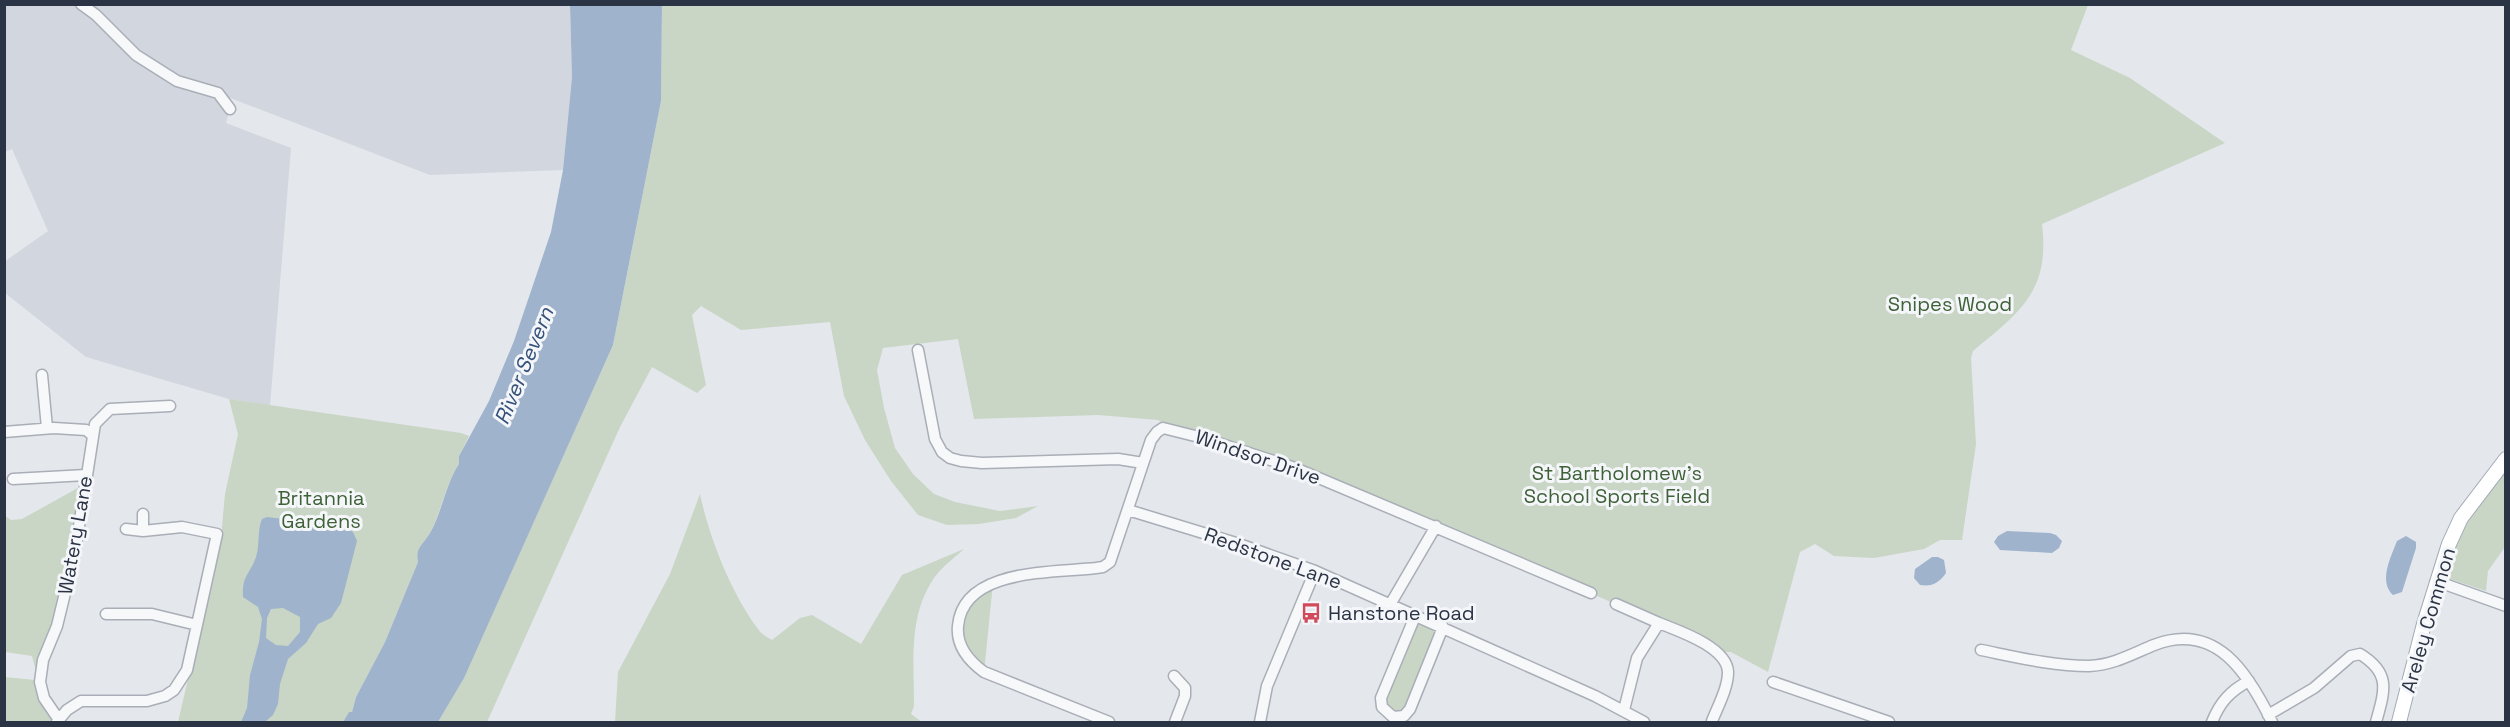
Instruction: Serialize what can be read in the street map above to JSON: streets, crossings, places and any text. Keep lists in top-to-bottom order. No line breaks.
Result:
{"streets":{"main road":["Areley Common"],"street":["Windsor Drive","Watery Lane","Redstone Lane"]},"crossings":[["Windsor Drive","Redstone Lane"]],"water":["River Severn"],"parks":["Snipes Wood","St Bartholomew's School Sports Field","Britannia Gardens"],"places":{"bus stop":["Hanstone Road"]}}
